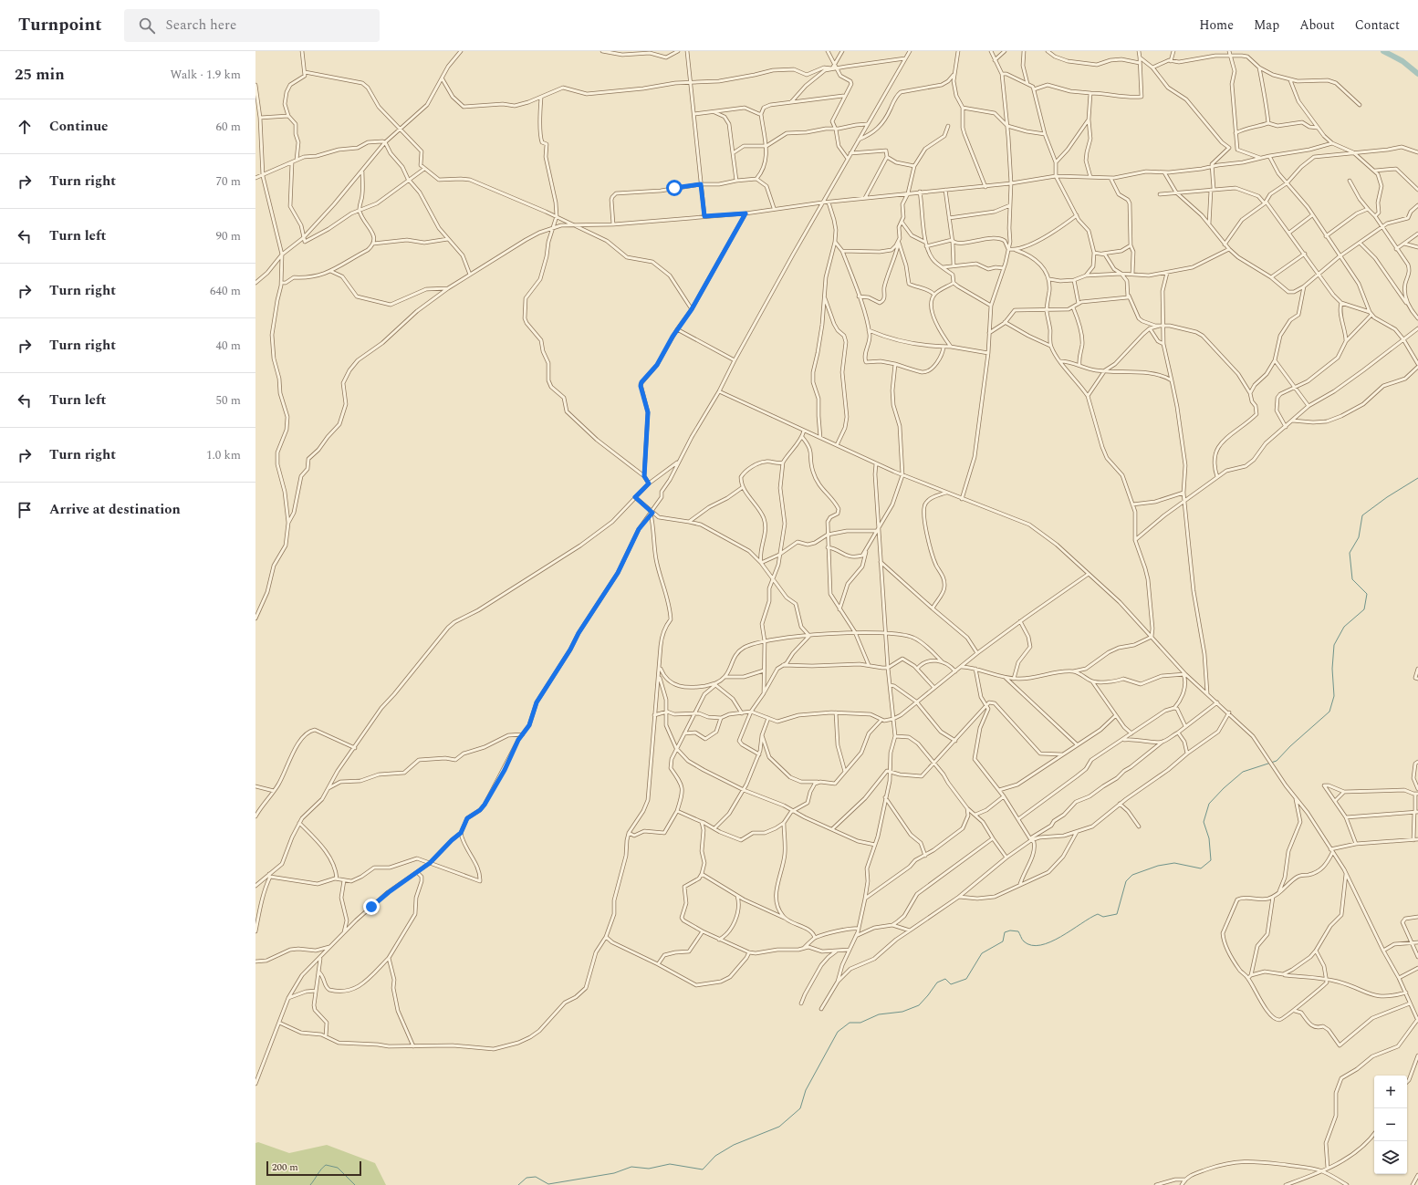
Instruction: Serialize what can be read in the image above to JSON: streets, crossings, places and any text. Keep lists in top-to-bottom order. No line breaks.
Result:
{"scale_bar":"200 m","page":{"header":"Turnpoint","search":"Search here","nav":["Home","Map","About","Contact"],"heading":["25 min","Walk · 1.9 km"],"list":[["Continue","60 m"],["Turn right","70 m"],["Turn left","90 m"],["Turn right","640 m"],["Turn right","40 m"],["Turn left","50 m"],["Turn right","1.0 km"],"Arrive at destination"],"map_buttons":["+","−"],"scale":"200 m"}}
